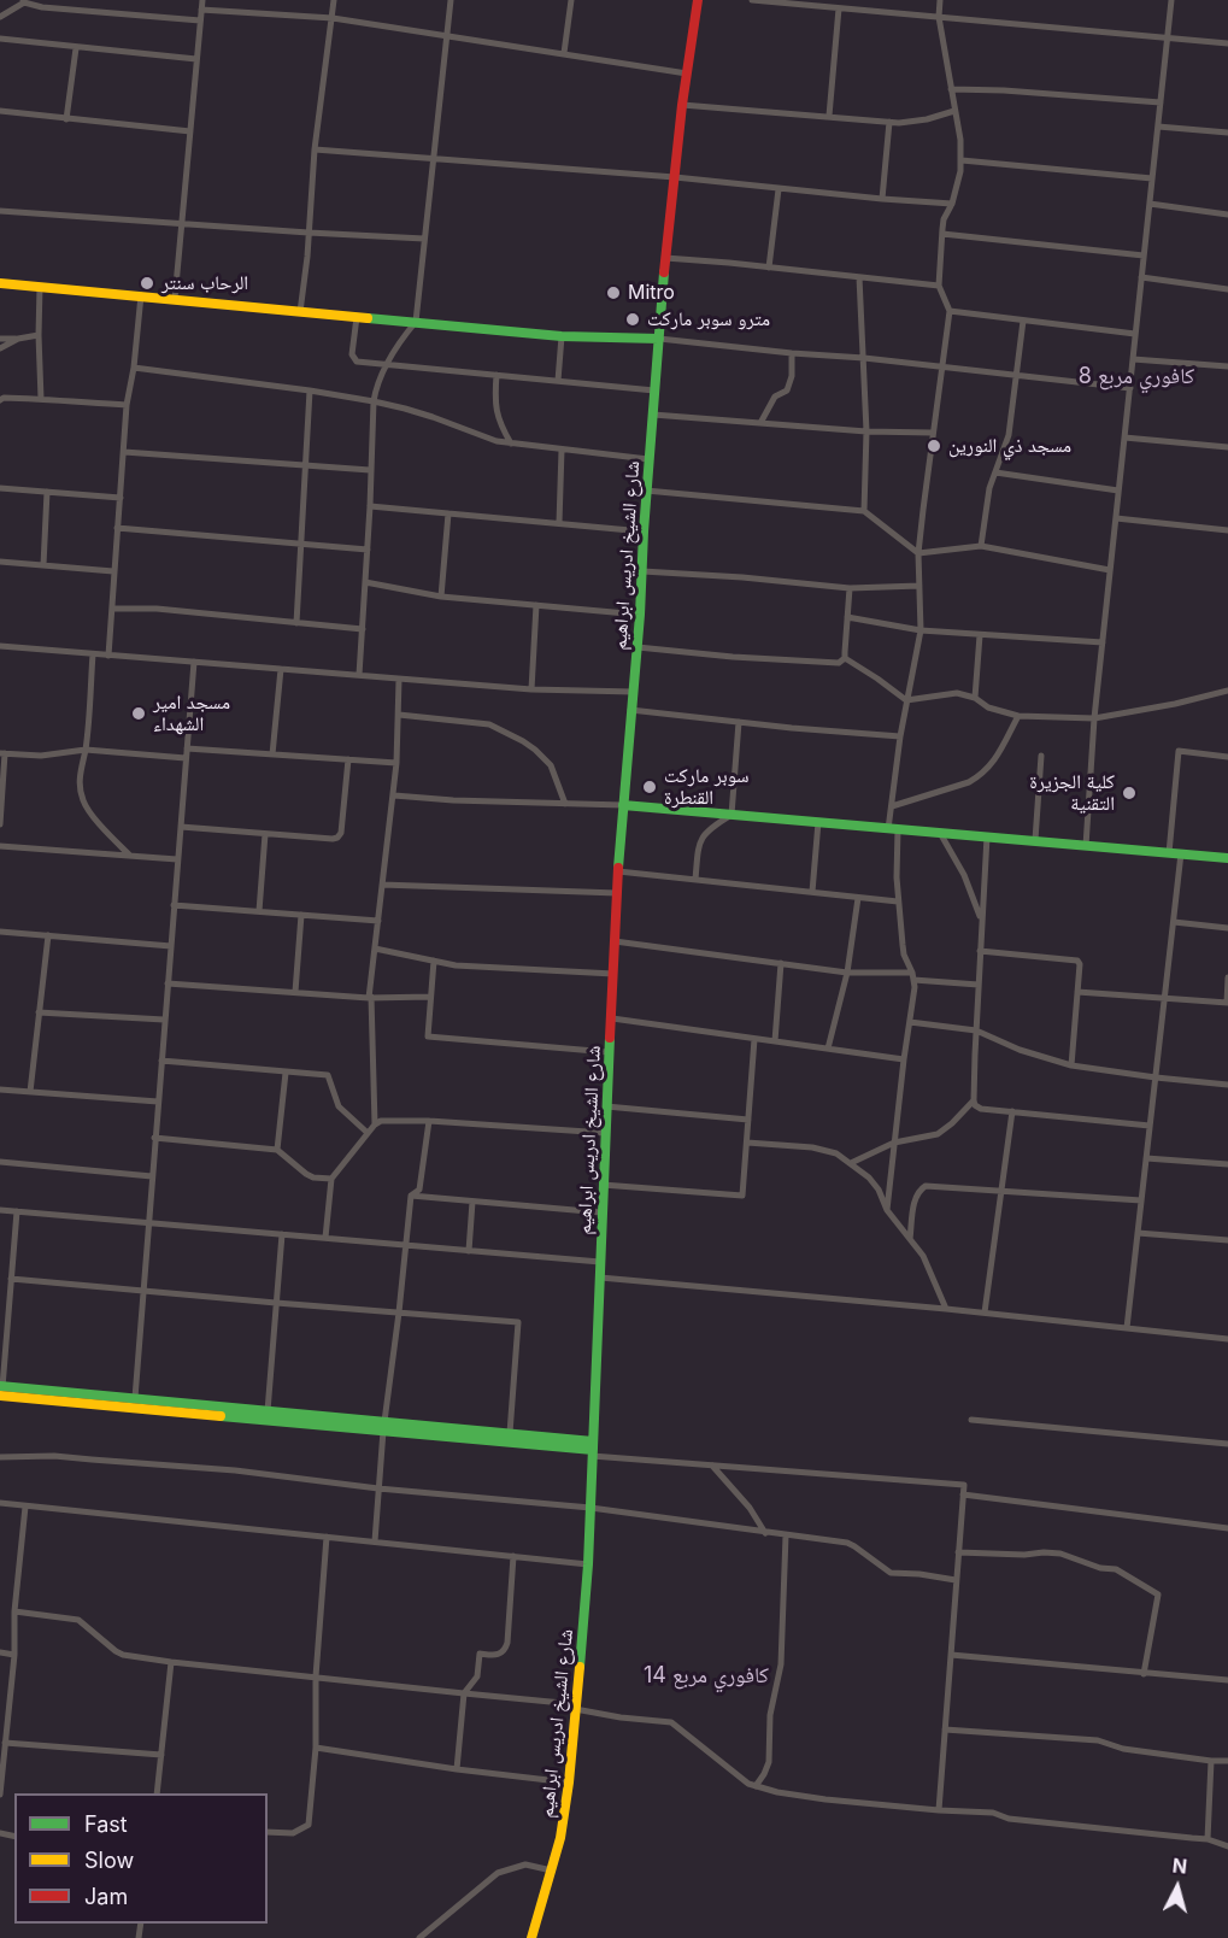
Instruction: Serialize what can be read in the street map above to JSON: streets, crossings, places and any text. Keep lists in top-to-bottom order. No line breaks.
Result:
{"streets":{"street":["شارع الشيخ ادريس ابراهيم"]},"districts":["كافوري مربع 8","كافوري مربع 14"],"places":["الرحاب سنتر","Mitro","مترو سوبر ماركت","مسجد ذي النورين","مسجد امير الشهداء","سوبر ماركت القنطرة","كلية الجزيرة التقنية"],"legend":["Fast","Slow","Jam"],"north":"top"}
